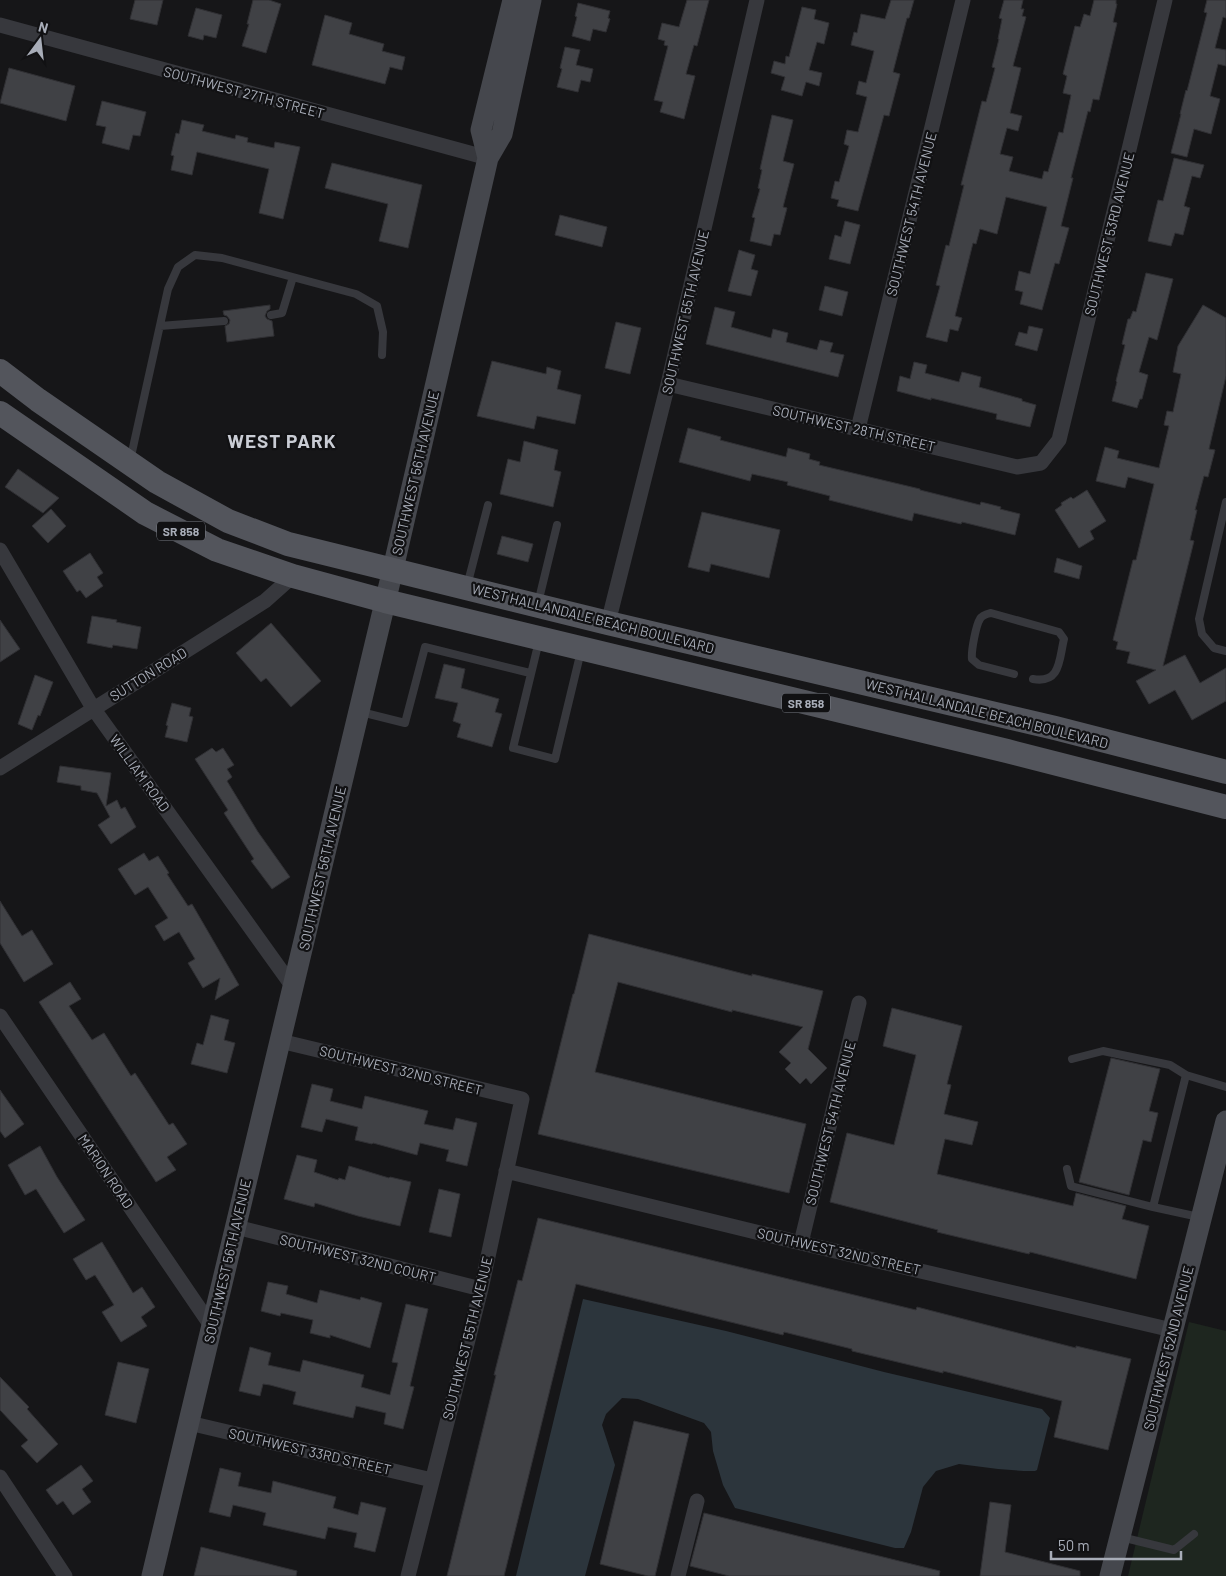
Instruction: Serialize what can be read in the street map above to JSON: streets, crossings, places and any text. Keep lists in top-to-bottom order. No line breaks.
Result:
{"streets":{"main road":["SR 858","WEST HALLANDALE BEACH BOULEVARD"],"street":["SOUTHWEST 27TH STREET","SOUTHWEST 54TH AVENUE","SOUTHWEST 53RD AVENUE","SOUTHWEST 55TH AVENUE","SOUTHWEST 28TH STREET","SOUTHWEST 56TH AVENUE","SUTTON ROAD","WILLIAM ROAD","SOUTHWEST 32ND STREET","MARION ROAD","SOUTHWEST 32ND COURT","SOUTHWEST 52ND AVENUE","SOUTHWEST 33RD STREET"]},"crossings":[["SOUTHWEST 27TH STREET","SOUTHWEST 56TH AVENUE"],["SOUTHWEST 54TH AVENUE","SOUTHWEST 28TH STREET"],["SOUTHWEST 54TH AVENUE","SOUTHWEST 32ND STREET"],["SOUTHWEST 53RD AVENUE","SOUTHWEST 28TH STREET"],["SOUTHWEST 55TH AVENUE","SOUTHWEST 28TH STREET"],["SOUTHWEST 55TH AVENUE","WEST HALLANDALE BEACH BOULEVARD"],["SOUTHWEST 55TH AVENUE","SOUTHWEST 32ND STREET"],["SOUTHWEST 55TH AVENUE","SOUTHWEST 32ND COURT"],["SOUTHWEST 55TH AVENUE","SOUTHWEST 33RD STREET"],["SOUTHWEST 56TH AVENUE","SR 858"],["SOUTHWEST 56TH AVENUE","WEST HALLANDALE BEACH BOULEVARD"],["SOUTHWEST 56TH AVENUE","WILLIAM ROAD"],["SOUTHWEST 56TH AVENUE","SOUTHWEST 32ND STREET"],["SOUTHWEST 56TH AVENUE","MARION ROAD"],["SOUTHWEST 56TH AVENUE","SOUTHWEST 32ND COURT"],["SOUTHWEST 56TH AVENUE","SOUTHWEST 33RD STREET"],["SR 858","SUTTON ROAD"],["SUTTON ROAD","WILLIAM ROAD"],["SOUTHWEST 32ND STREET","SOUTHWEST 52ND AVENUE"]],"districts":["WEST PARK"],"scale_bar":"50 m","north":"top"}
